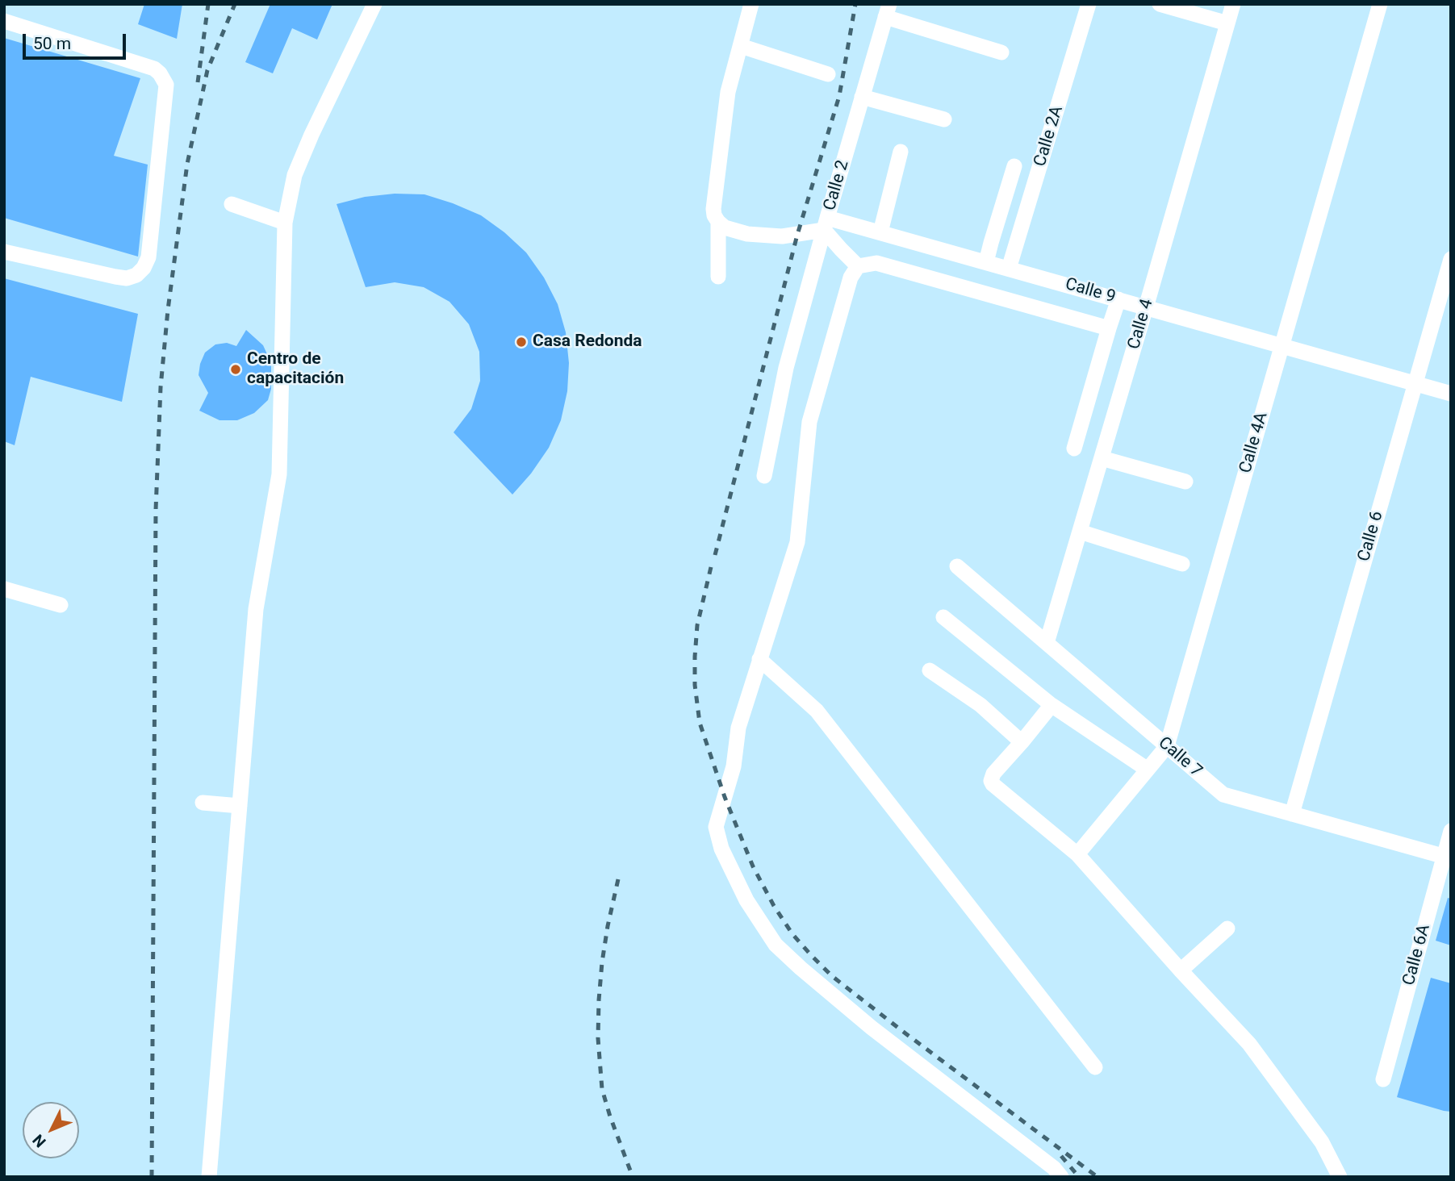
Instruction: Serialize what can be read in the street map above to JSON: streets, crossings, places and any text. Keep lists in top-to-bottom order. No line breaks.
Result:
{"streets":{"street":["Calle 2A","Calle 2","Calle 9","Calle 4","Calle 4A","Calle 6","Calle 7","Calle 6A"]},"crossings":[["Calle 2A","Calle 9"],["Calle 2","Calle 9"],["Calle 9","Calle 4"],["Calle 9","Calle 4A"],["Calle 9","Calle 6"],["Calle 4","Calle 7"],["Calle 4A","Calle 7"],["Calle 6","Calle 7"],["Calle 7","Calle 6A"]],"places":["Casa Redonda","Centro de capacitación"],"scale_bar":"50 m","north":"bottom left"}
